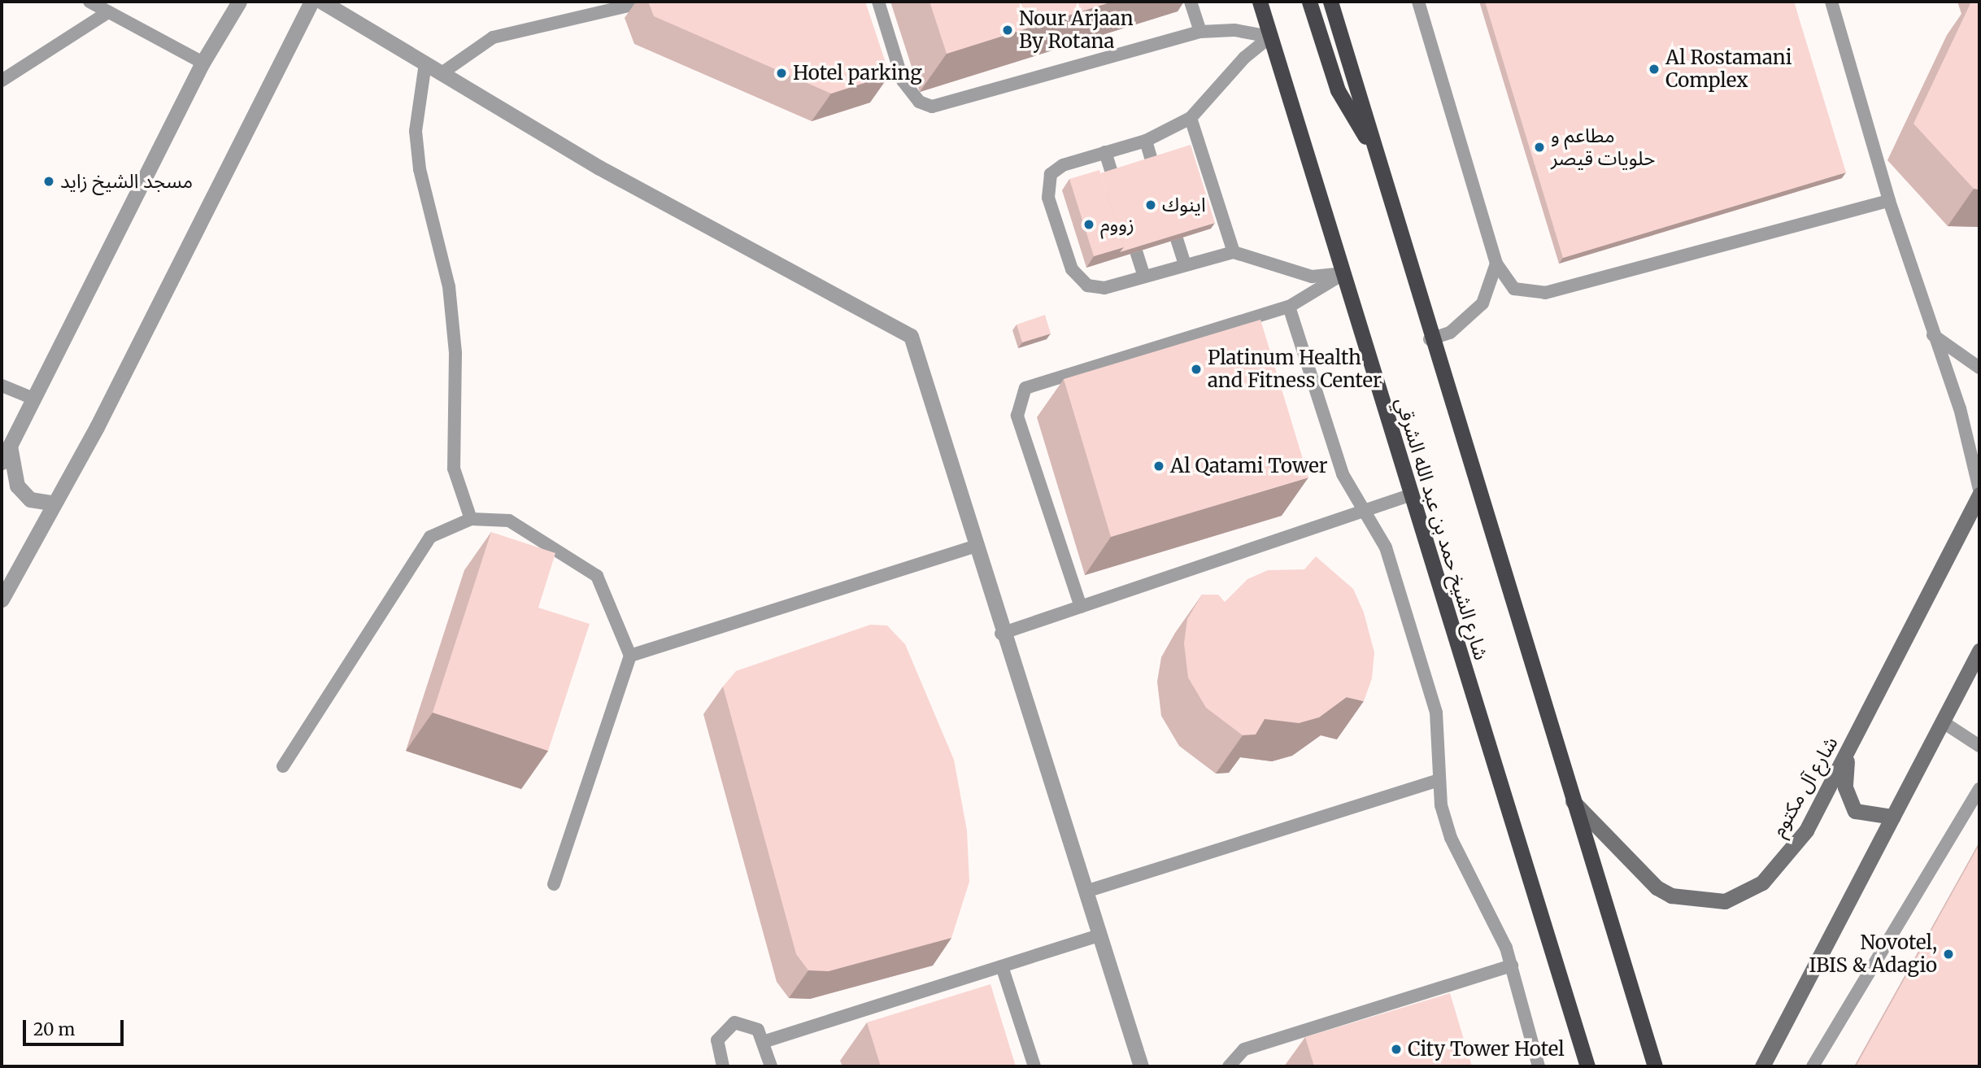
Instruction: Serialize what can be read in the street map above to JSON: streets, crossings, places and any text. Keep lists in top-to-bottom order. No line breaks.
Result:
{"streets":{"highway":["شارع الشيخ حمد بن عبد الله الشرقي"],"main road":["شارع آل مكتوم"]},"places":["Nour Arjaan By Rotana","Al Rostamani Complex","Hotel parking","مطاعم و حلويات قيصر","مسجد الشيخ زايد","اينوك","زووم","Platinum Health and Fitness Center","Al Qatami Tower","Novotel, IBIS & Adagio","City Tower Hotel"],"scale_bar":"20 m"}
